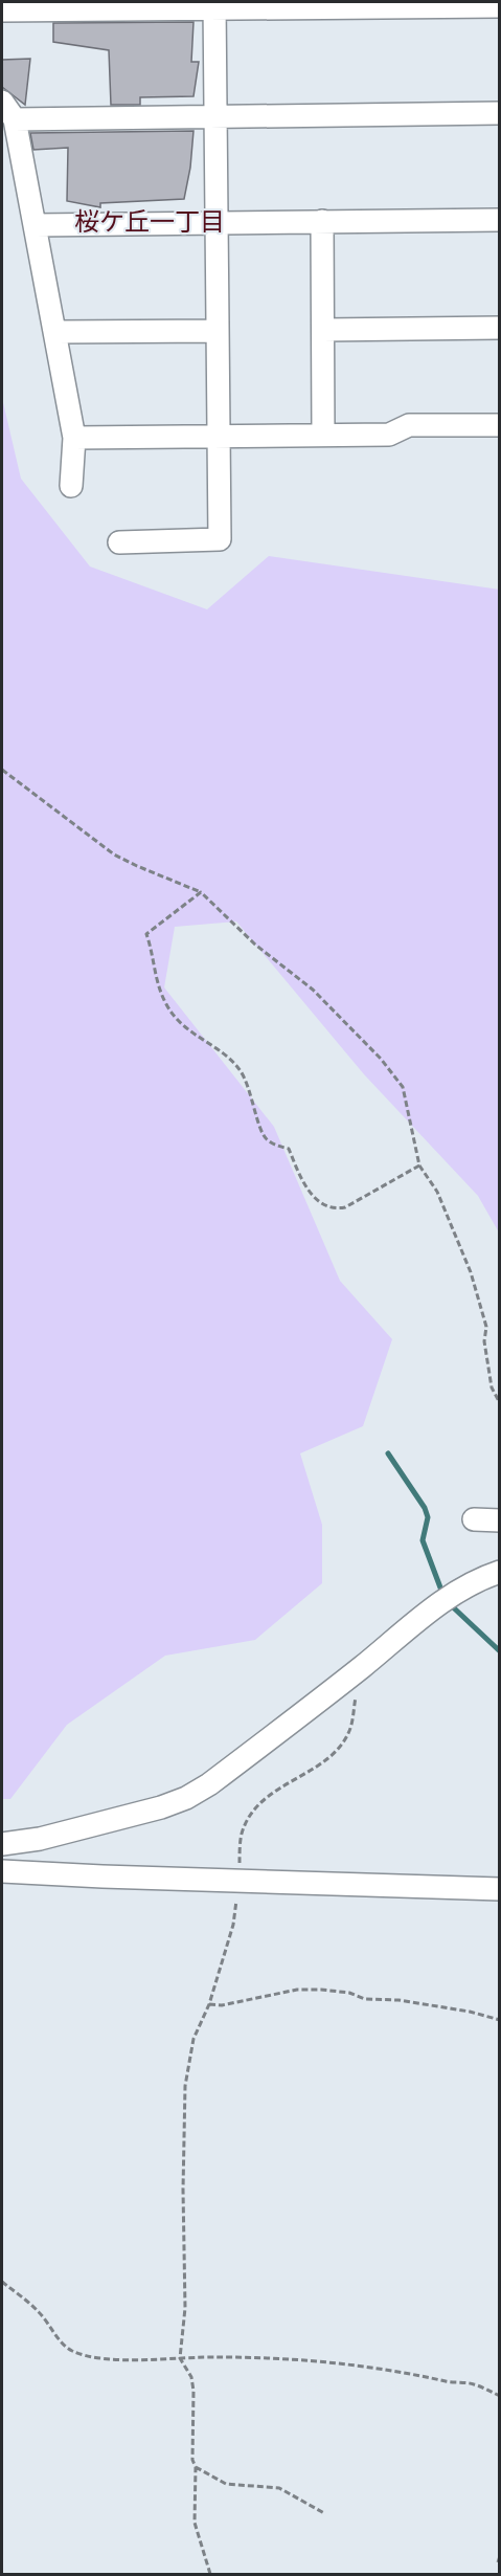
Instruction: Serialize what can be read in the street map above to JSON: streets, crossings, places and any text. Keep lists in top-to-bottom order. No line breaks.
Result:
{"districts":["桜ケ丘一丁目"]}
